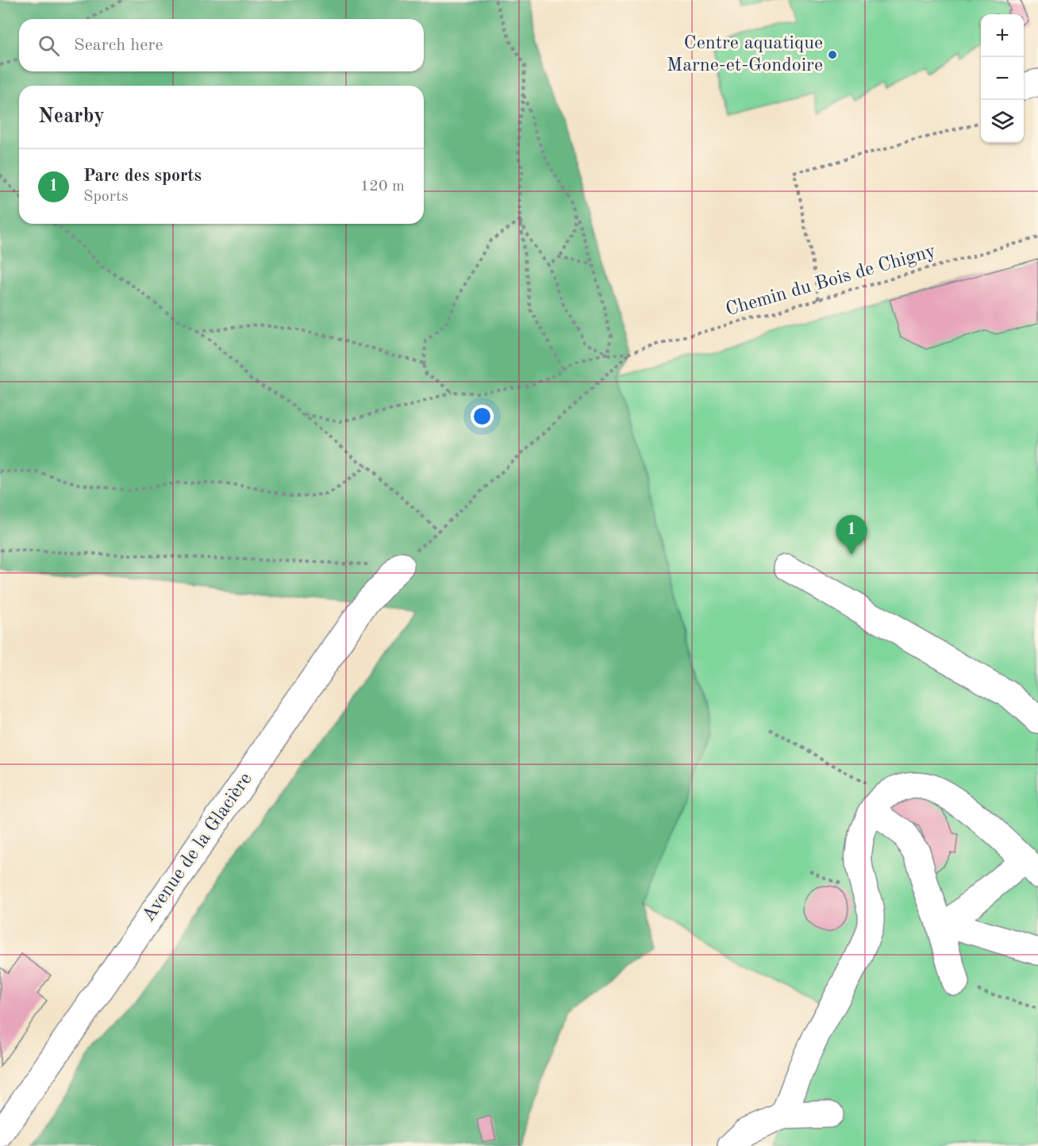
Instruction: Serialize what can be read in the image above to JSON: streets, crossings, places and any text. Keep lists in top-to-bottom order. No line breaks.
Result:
{"streets":{"lane":["Avenue de la Glacière"],"path":["Chemin du Bois de Chigny"]},"places":["Centre aquatique Marne-et-Gondoire"],"page":{"map_buttons":["+","−"],"search":"Search here","heading":"Nearby","list":[{"mark":"1","name":"Parc des sports","note":"Sports","value":"120 m"}],"pins":"1"}}
